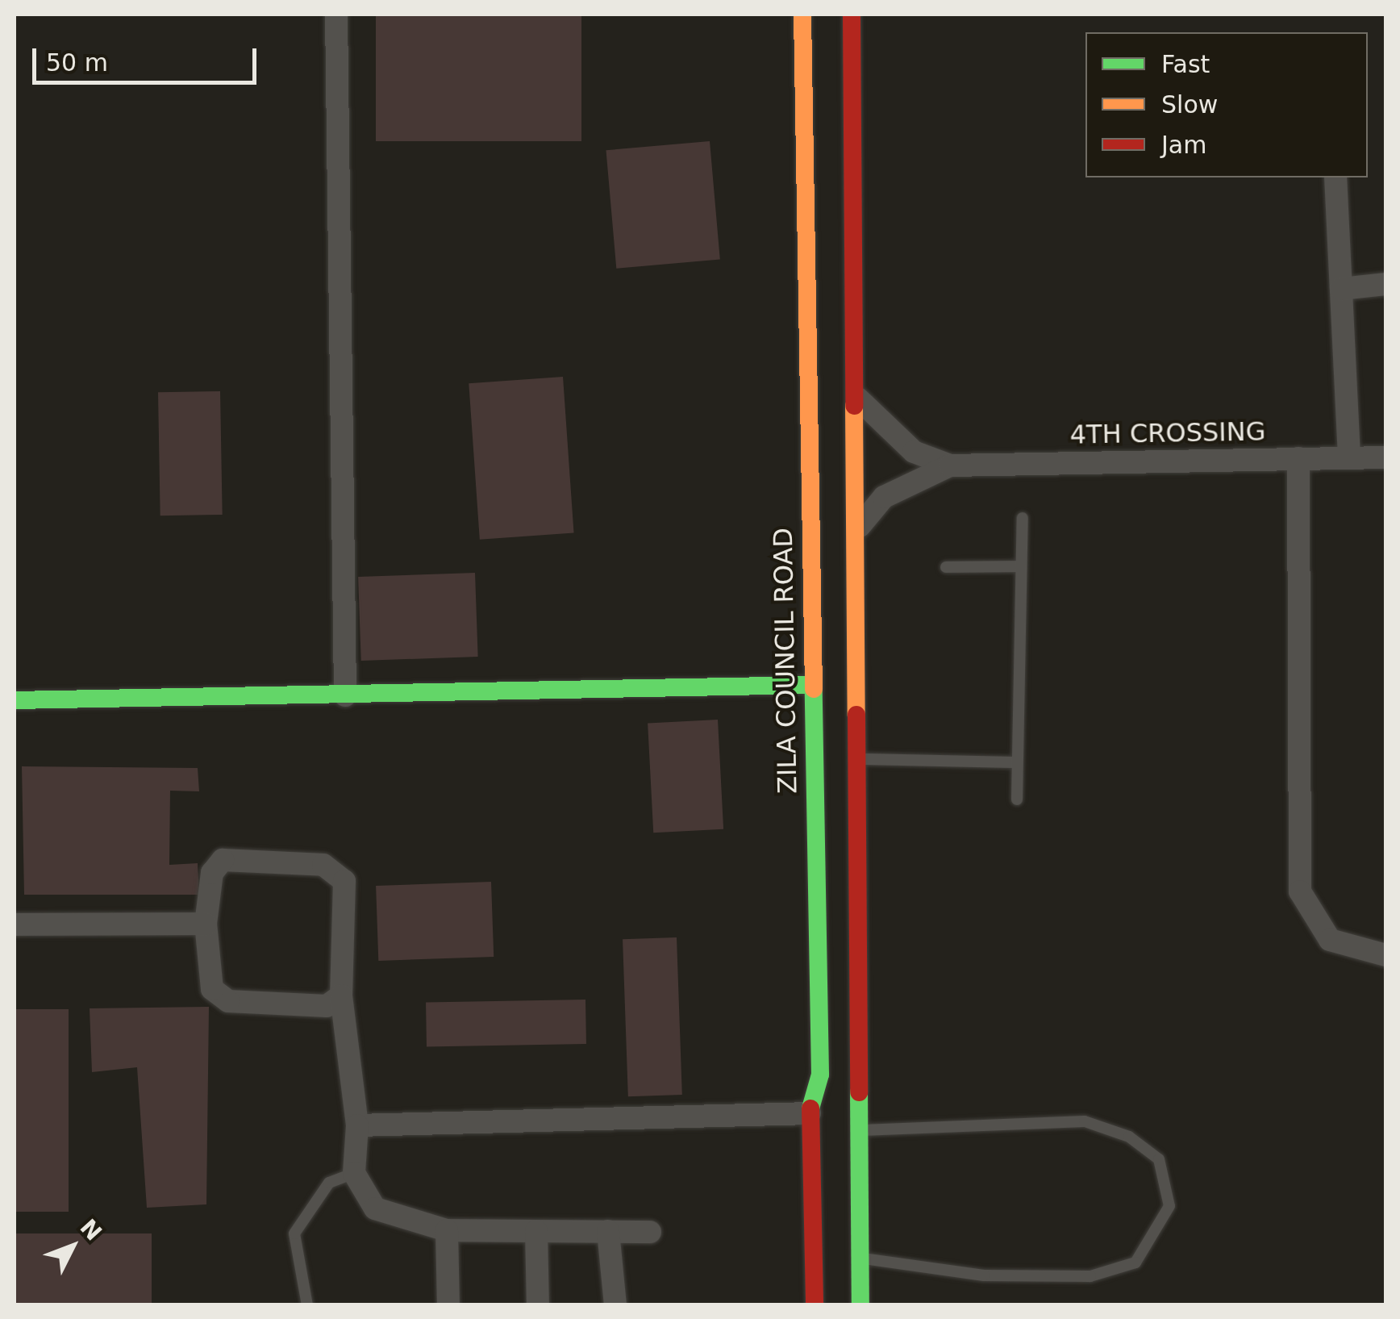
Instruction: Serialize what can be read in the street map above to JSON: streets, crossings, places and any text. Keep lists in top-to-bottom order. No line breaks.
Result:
{"streets":{"main road":["ZILA COUNCIL ROAD"],"street":["4TH CROSSING"]},"legend":["Fast","Slow","Jam"],"scale_bar":"50 m","north":"top right"}
